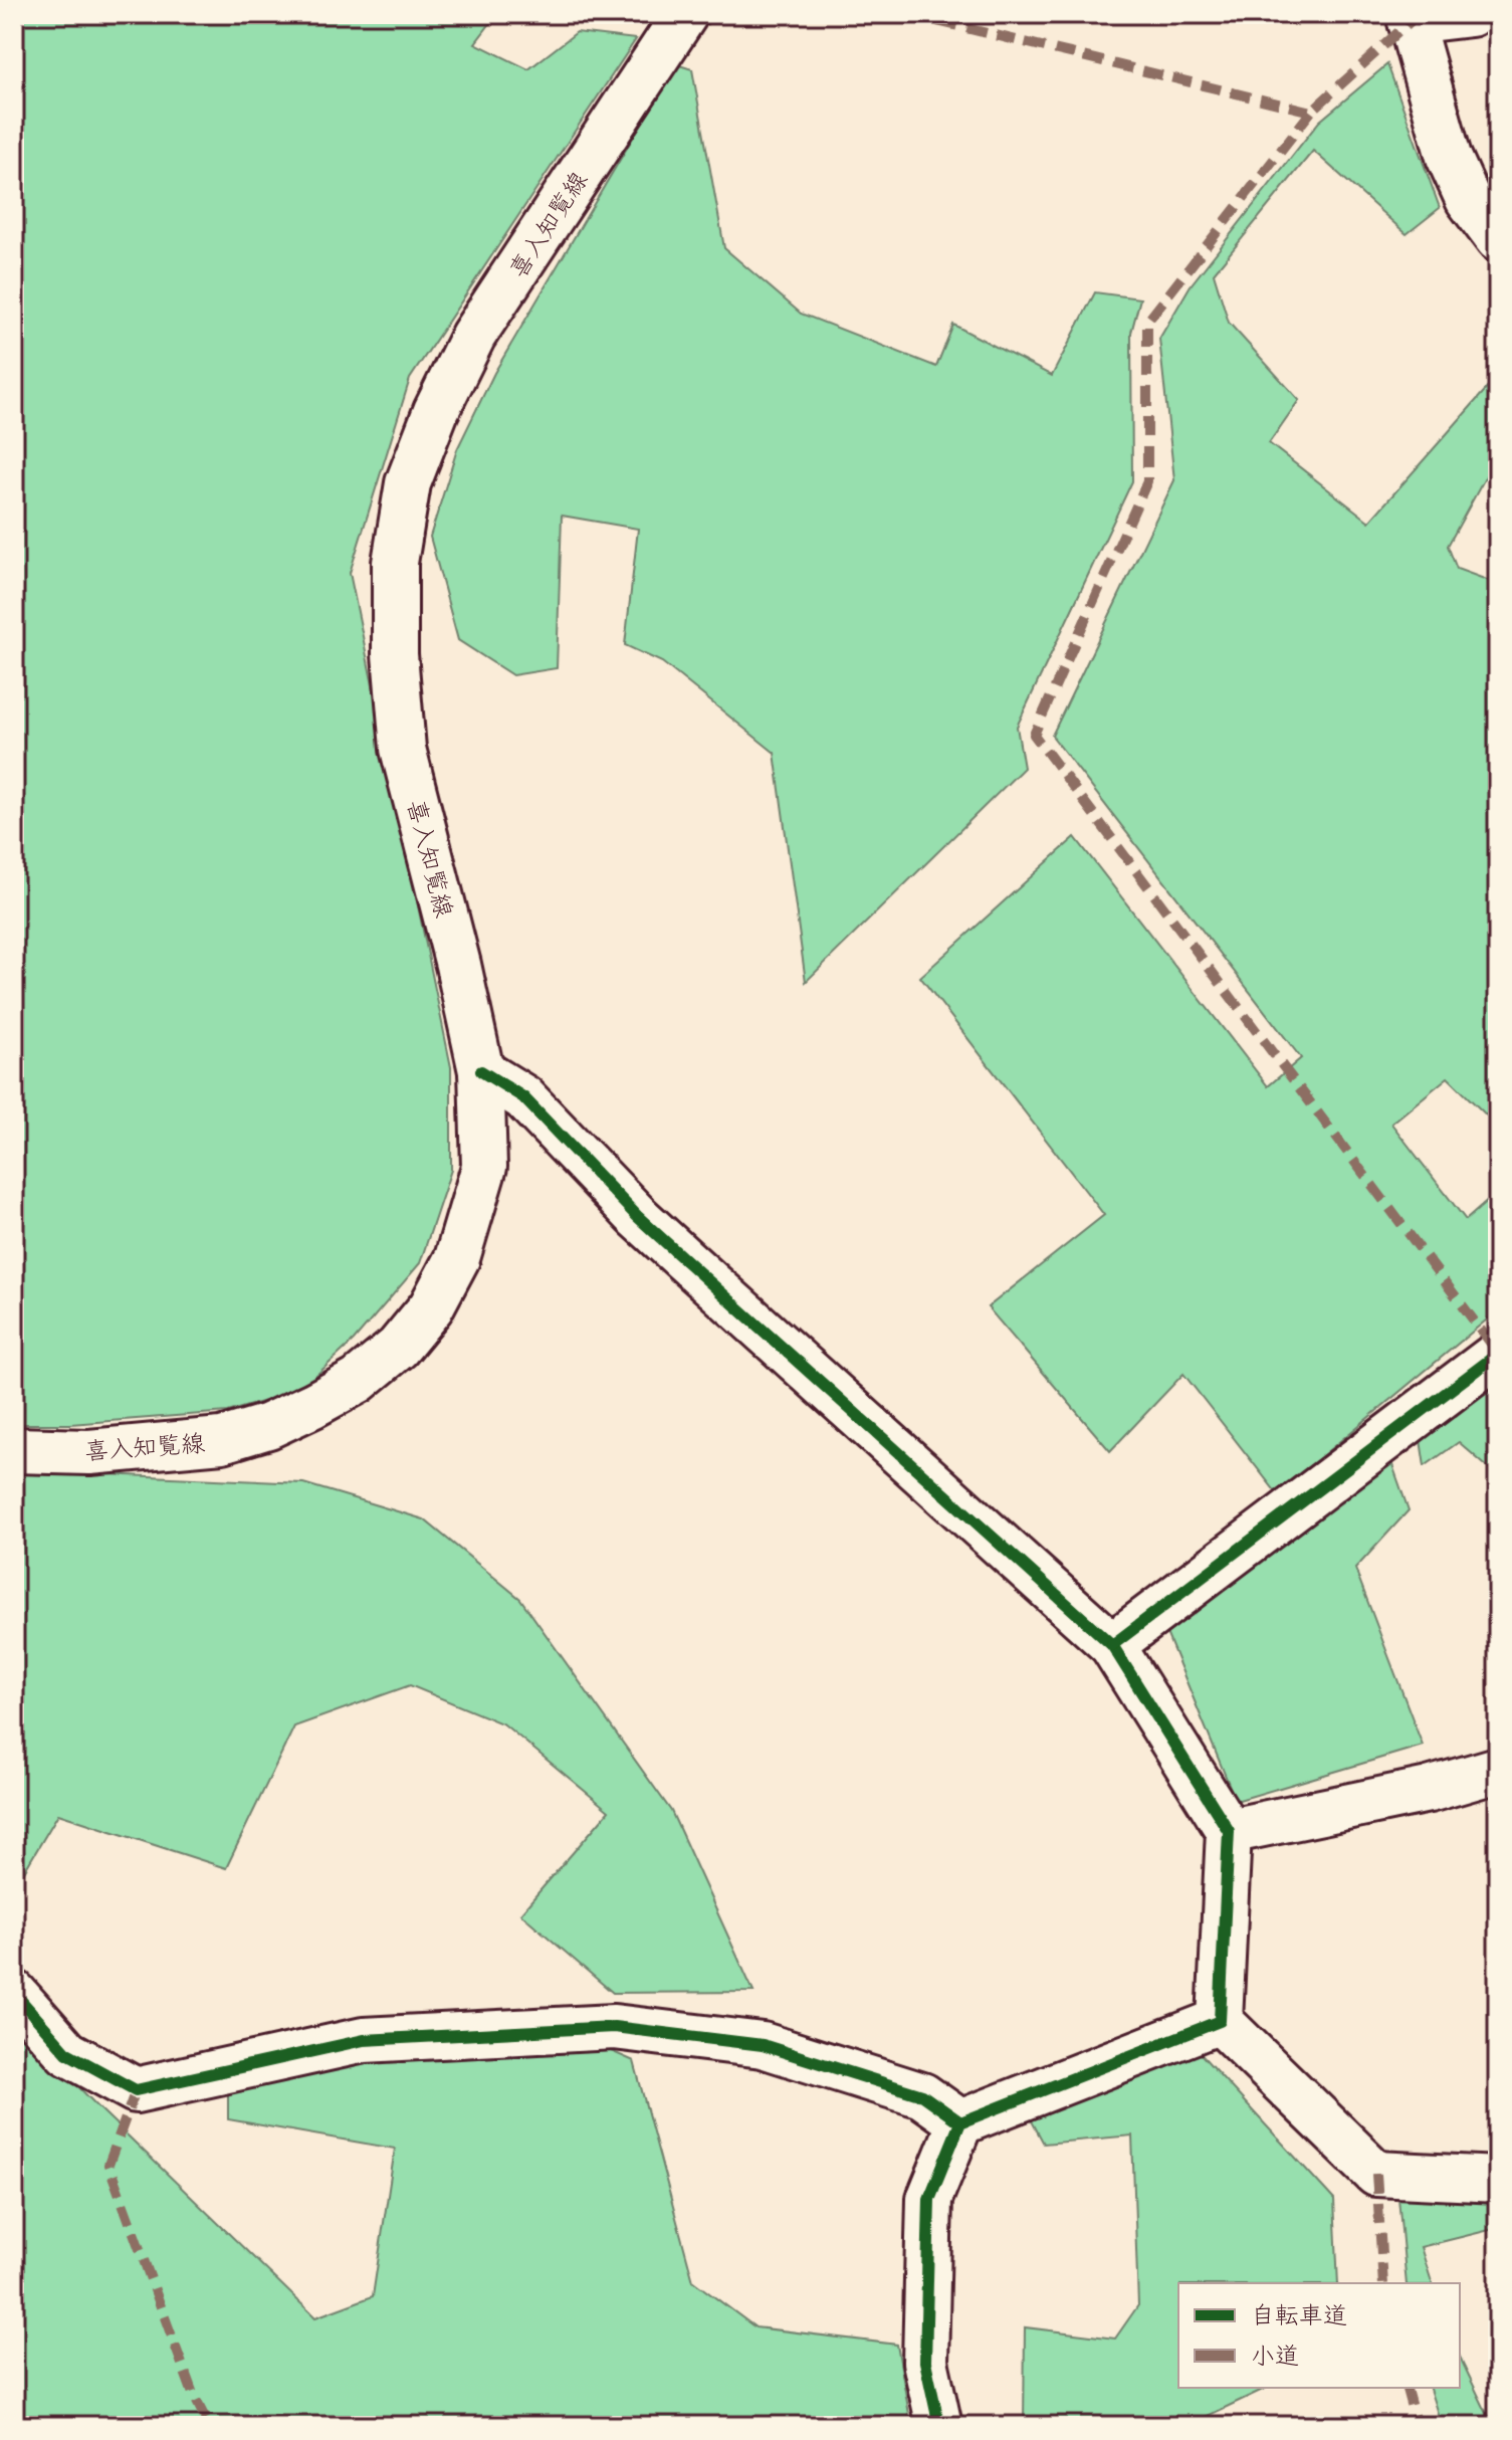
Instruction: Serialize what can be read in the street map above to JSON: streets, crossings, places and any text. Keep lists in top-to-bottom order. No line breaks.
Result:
{"streets":{"street":["喜入知覧線"]},"legend":["自転車道","小道"]}
